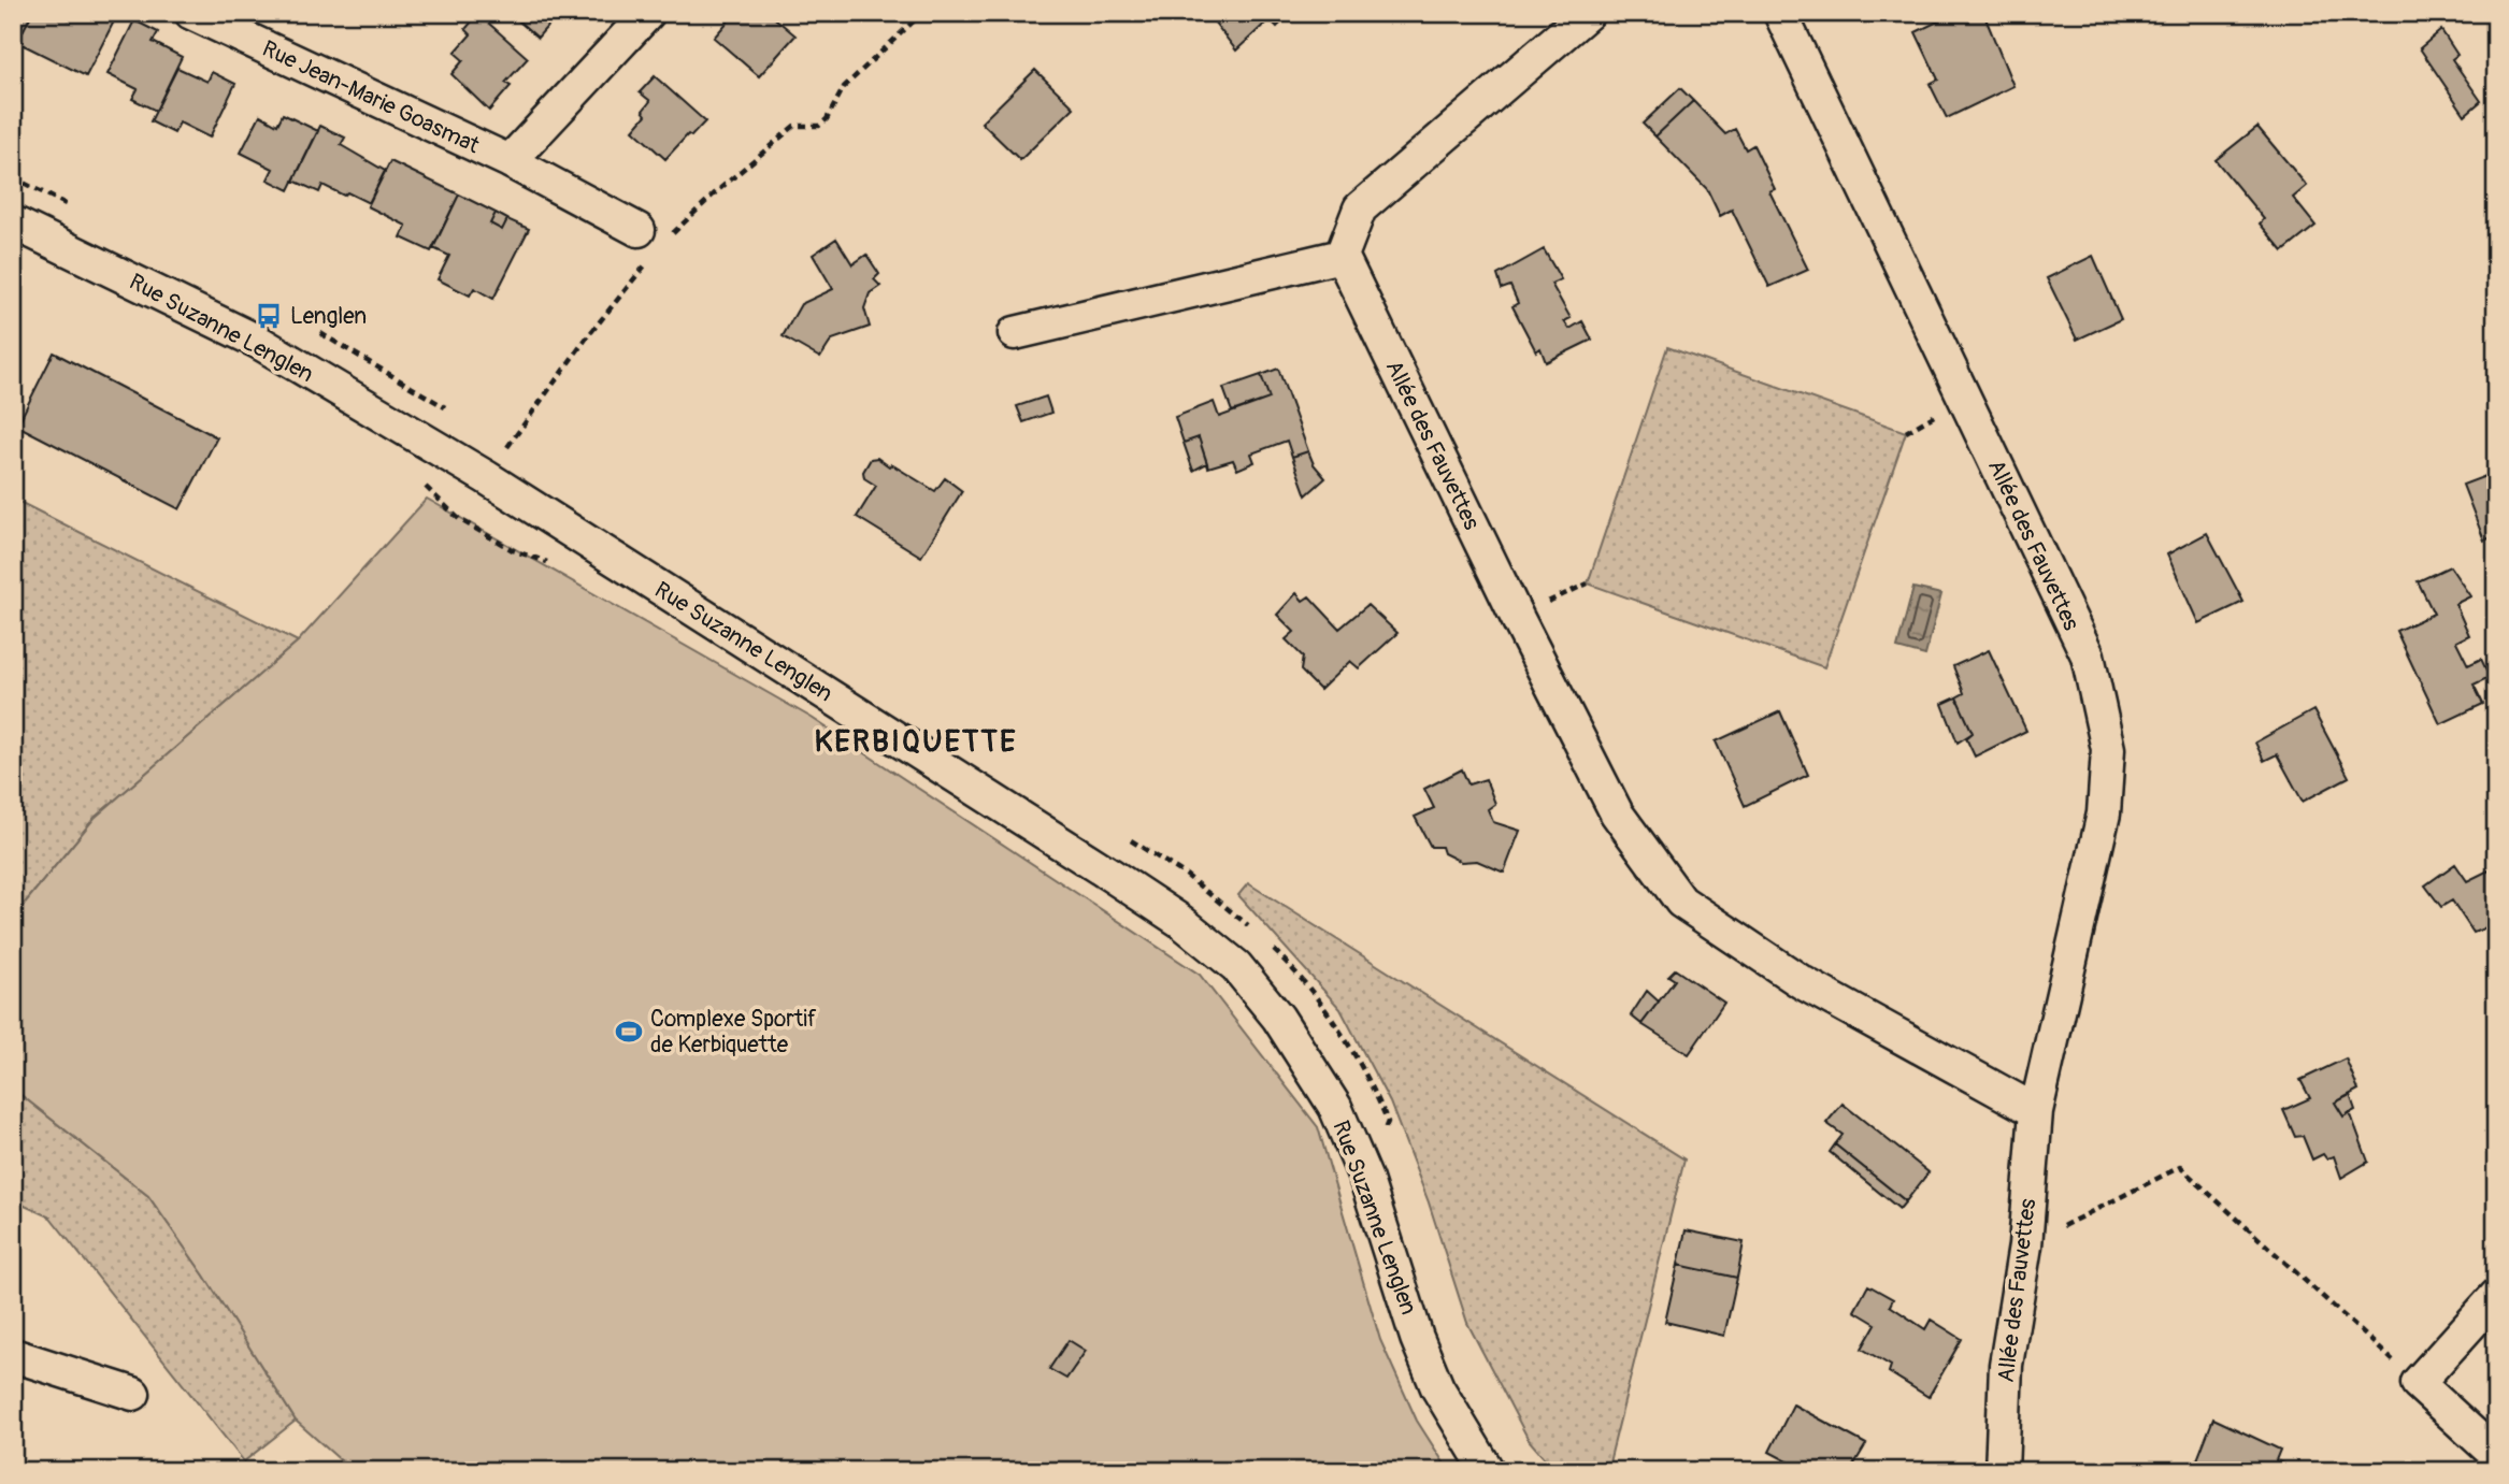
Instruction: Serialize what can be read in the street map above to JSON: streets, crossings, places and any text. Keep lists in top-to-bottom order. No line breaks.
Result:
{"streets":{"street":["Rue Jean-Marie Goasmat","Rue Suzanne Lenglen","Allée des Fauvettes"]},"districts":["KERBIQUETTE"],"places":{"bus stop":["Lenglen"],"sports":["Complexe Sportif de Kerbiquette"]}}
